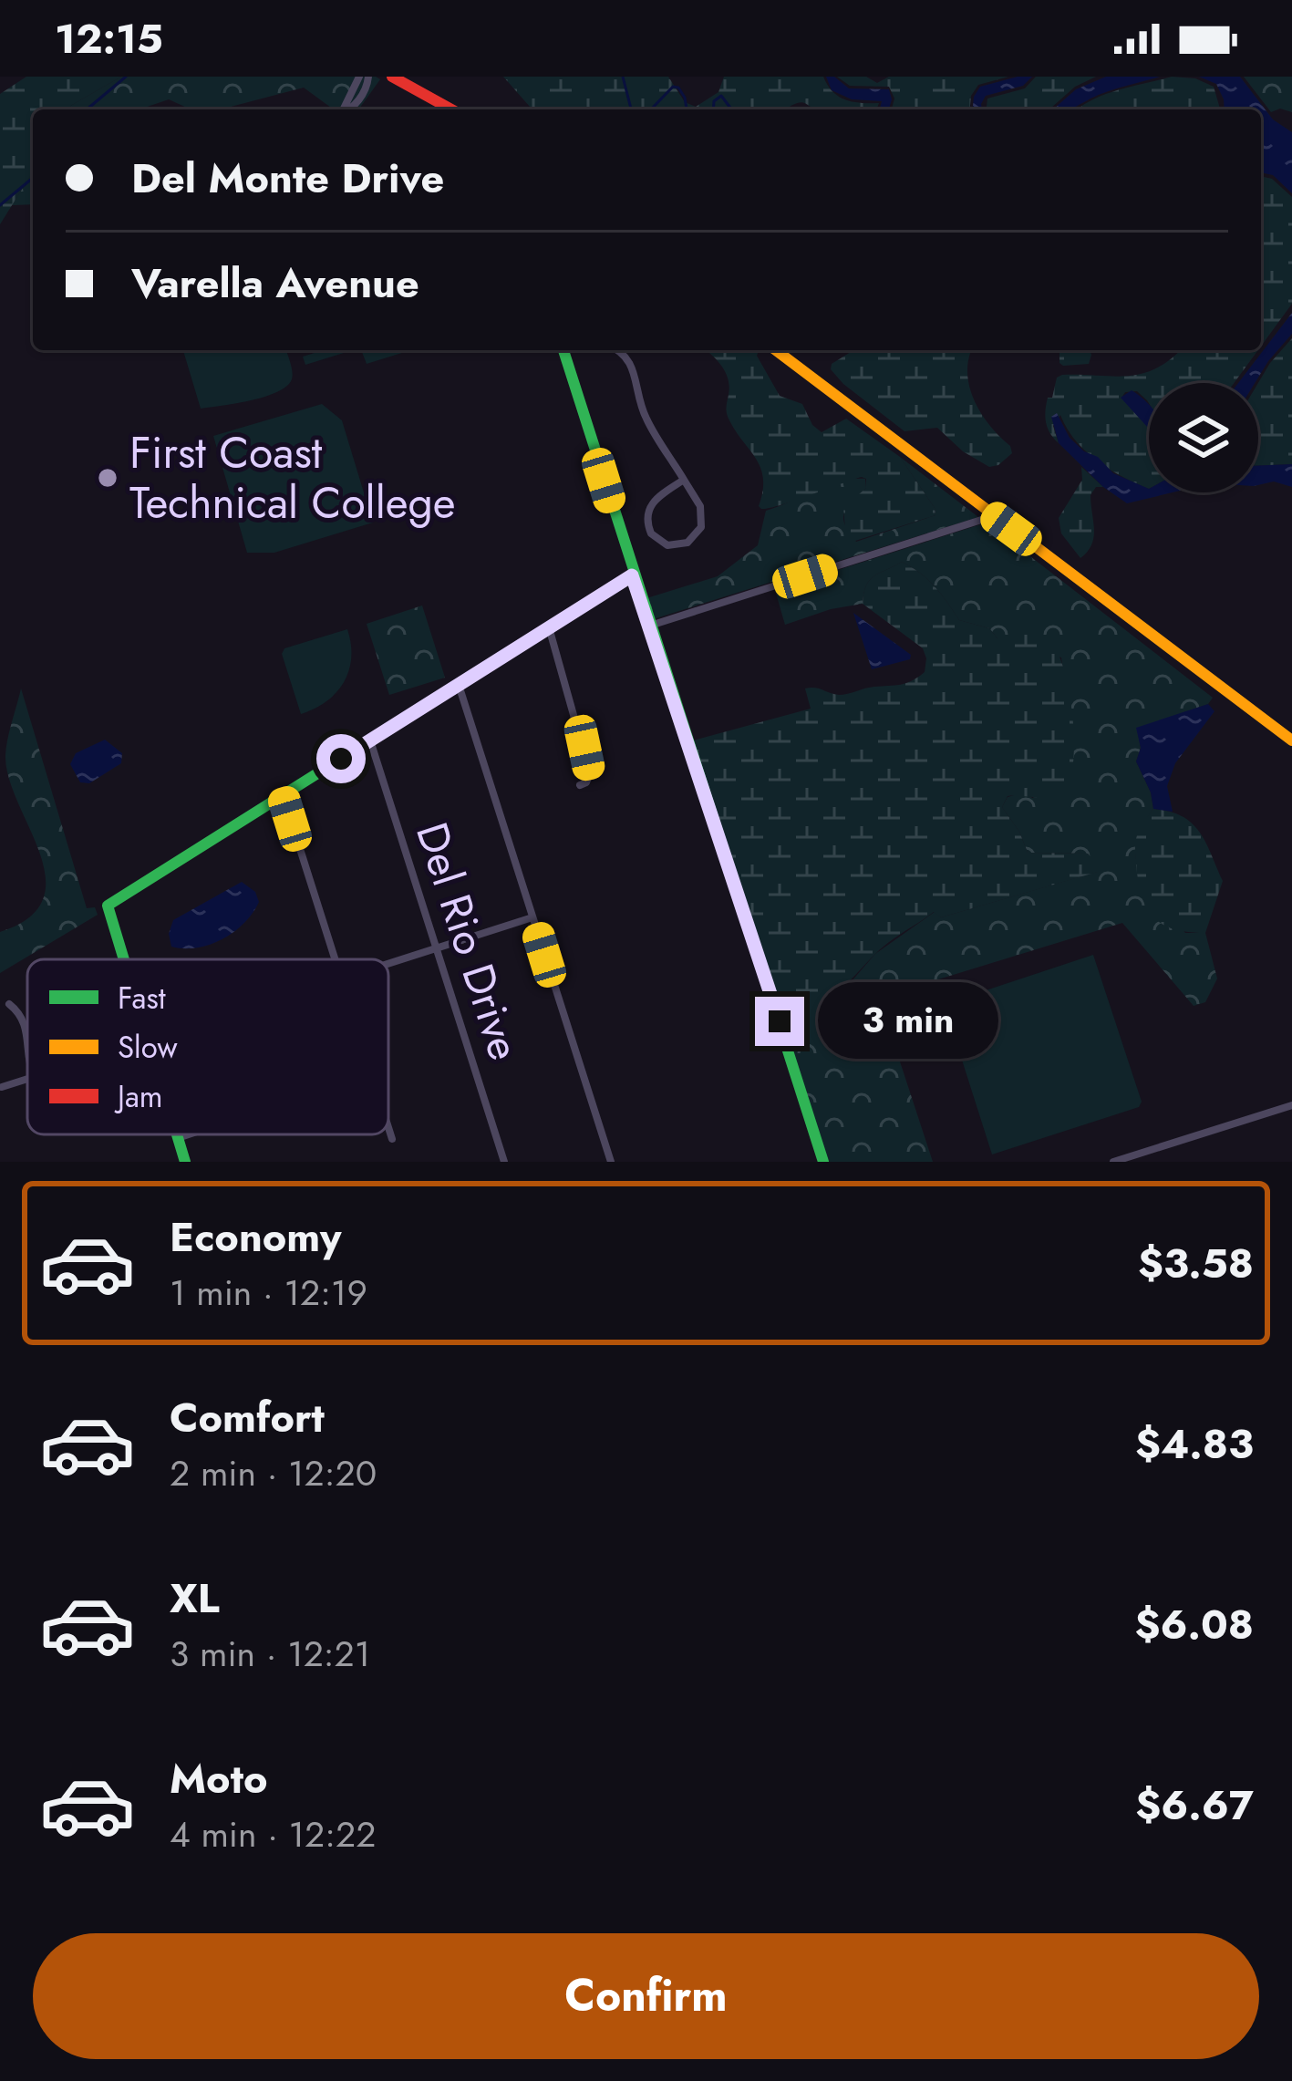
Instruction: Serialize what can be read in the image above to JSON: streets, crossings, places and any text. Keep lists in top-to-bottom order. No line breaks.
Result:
{"streets":{"street":["Del Rio Drive"]},"places":["First Coast Technical College"],"legend":["Fast","Slow","Jam"],"page":{"status":"12:15","banner":["Del Monte Drive","Varella Avenue"],"bubble":"3 min","list":[{"name":"Economy","note":"1 min · 12:19","value":"$3.58"},{"name":"Comfort","note":"2 min · 12:20","value":"$4.83"},{"name":"XL","note":"3 min · 12:21","value":"$6.08"},{"name":"Moto","note":"4 min · 12:22","value":"$6.67"}],"buttons":"Confirm"}}
